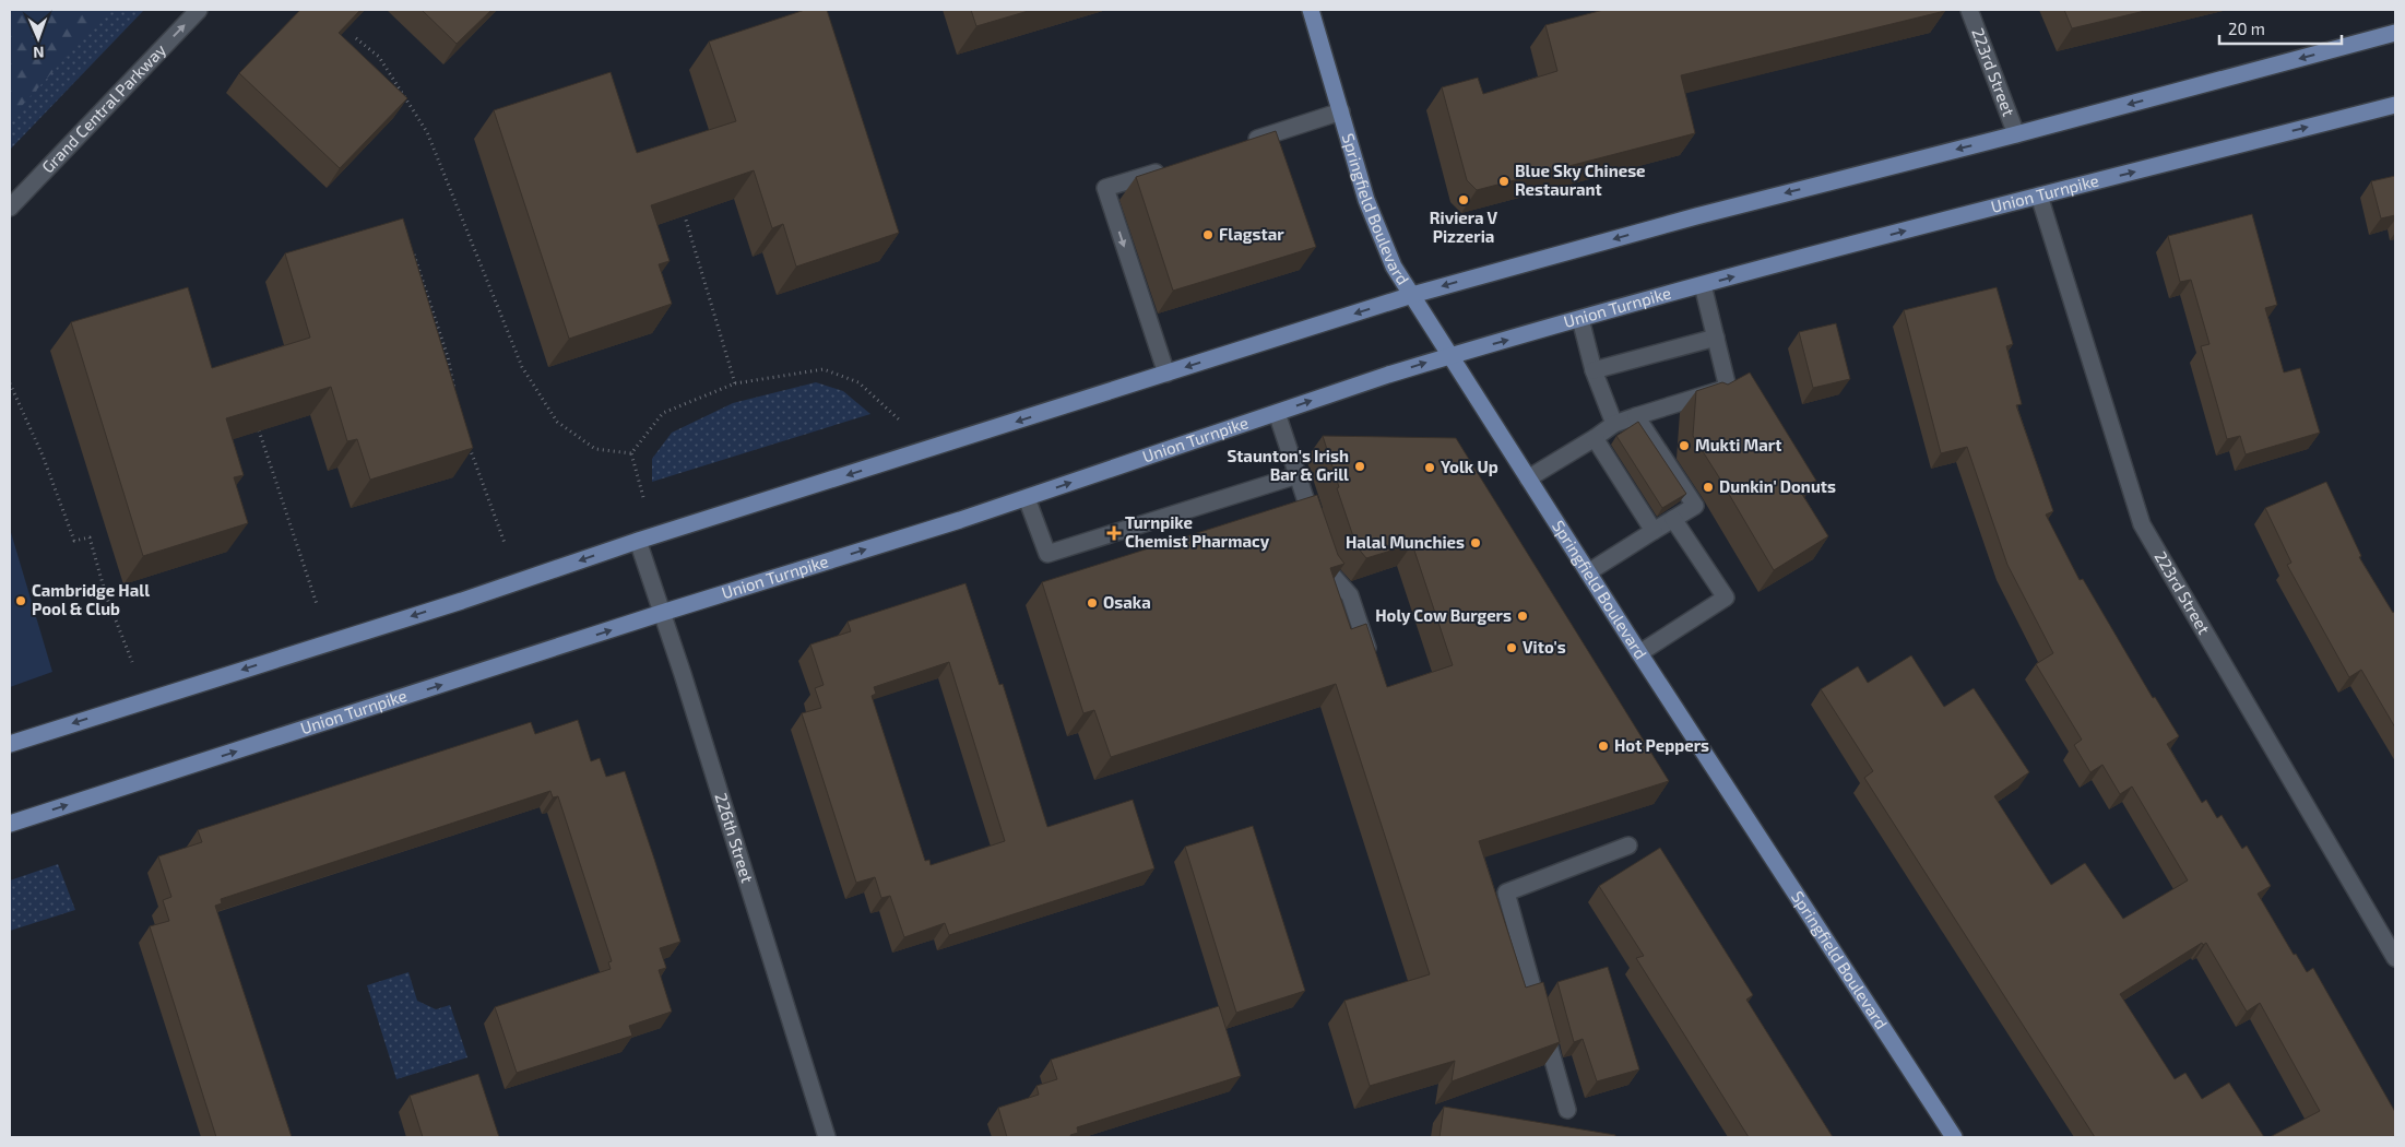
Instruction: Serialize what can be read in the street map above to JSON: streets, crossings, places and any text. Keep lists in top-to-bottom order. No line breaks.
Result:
{"streets":{"main road":["Union Turnpike","Springfield Boulevard"],"street":["223rd Street","Grand Central Parkway","226th Street"]},"crossings":[["223rd Street","Union Turnpike"],["Union Turnpike","Springfield Boulevard"],["Union Turnpike","226th Street"]],"one_way":["Grand Central Parkway"],"places":{"other":["Blue Sky Chinese Restaurant","Riviera V Pizzeria","Flagstar","Mukti Mart","Staunton's Irish Bar & Grill","Yolk Up","Dunkin' Donuts","Halal Munchies","Cambridge Hall Pool & Club","Osaka","Holy Cow Burgers","Vito's","Hot Peppers"],"health":["Turnpike Chemist Pharmacy"]},"scale_bar":"20 m","north":"bottom"}
